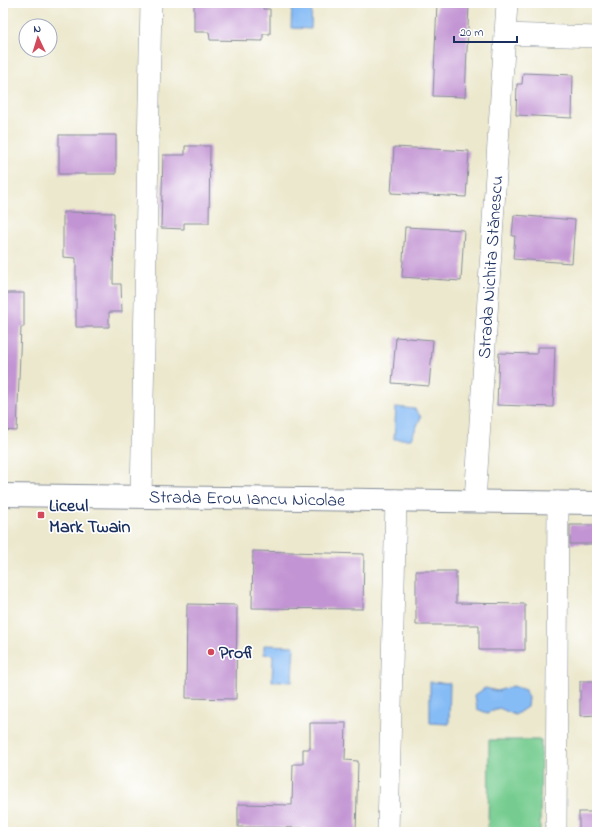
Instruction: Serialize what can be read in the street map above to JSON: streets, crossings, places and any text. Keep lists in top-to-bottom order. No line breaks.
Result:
{"streets":{"street":["Strada Nichita Stănescu","Strada Erou Iancu Nicolae"]},"crossings":[["Strada Nichita Stănescu","Strada Erou Iancu Nicolae"]],"places":{"transit":["Liceul Mark Twain"],"other":["Profi"]},"scale_bar":"20 m","north":"top"}
